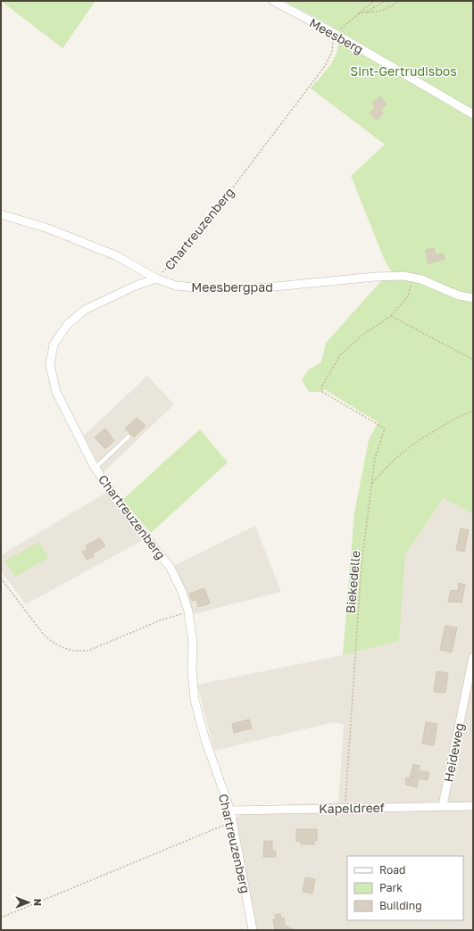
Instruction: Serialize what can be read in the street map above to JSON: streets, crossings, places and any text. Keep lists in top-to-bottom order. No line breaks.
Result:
{"streets":{"street":["Meesberg","Chartreuzenberg","Meesbergpad","Heideweg","Kapeldreef"],"path":["Biekedelle"]},"crossings":[["Meesberg","Chartreuzenberg"],["Chartreuzenberg","Meesbergpad"],["Chartreuzenberg","Kapeldreef"],["Biekedelle","Kapeldreef"],["Heideweg","Kapeldreef"]],"parks":["Sint-Gertrudisbos"],"legend":["Road","Park","Building"],"north":"right"}
